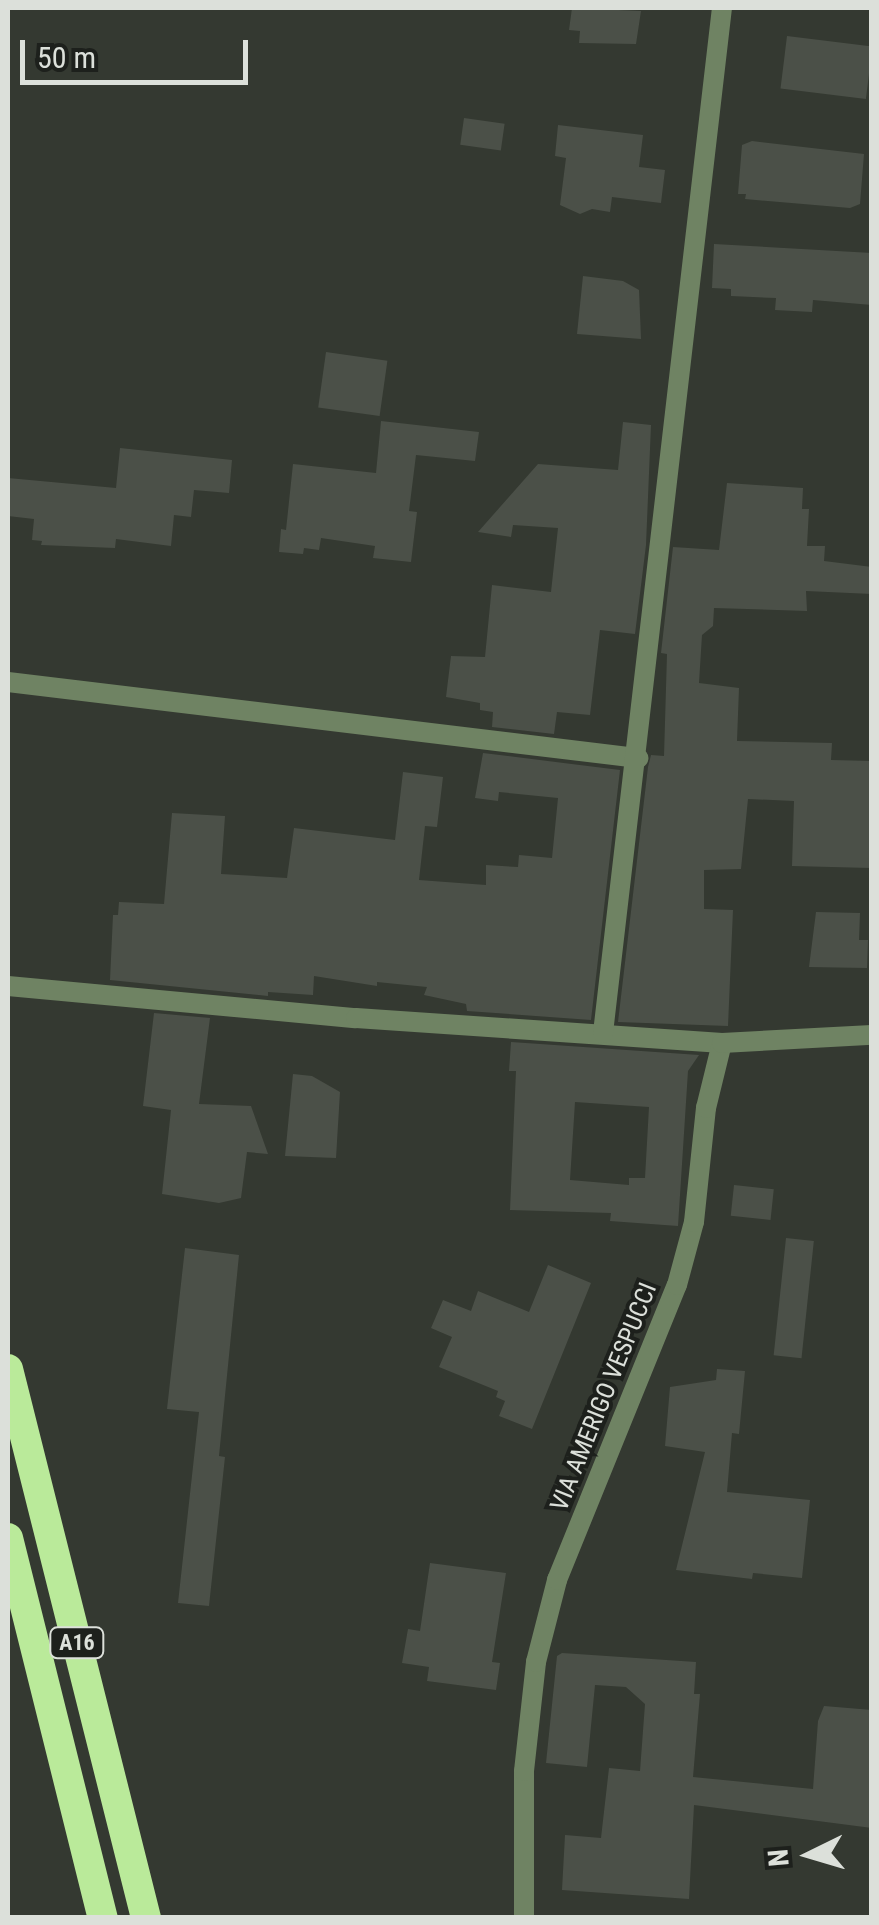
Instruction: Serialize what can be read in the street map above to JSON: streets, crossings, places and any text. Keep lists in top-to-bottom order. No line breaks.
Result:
{"streets":{"highway":["A16"],"street":["VIA AMERIGO VESPUCCI"]},"scale_bar":"50 m","north":"left"}
